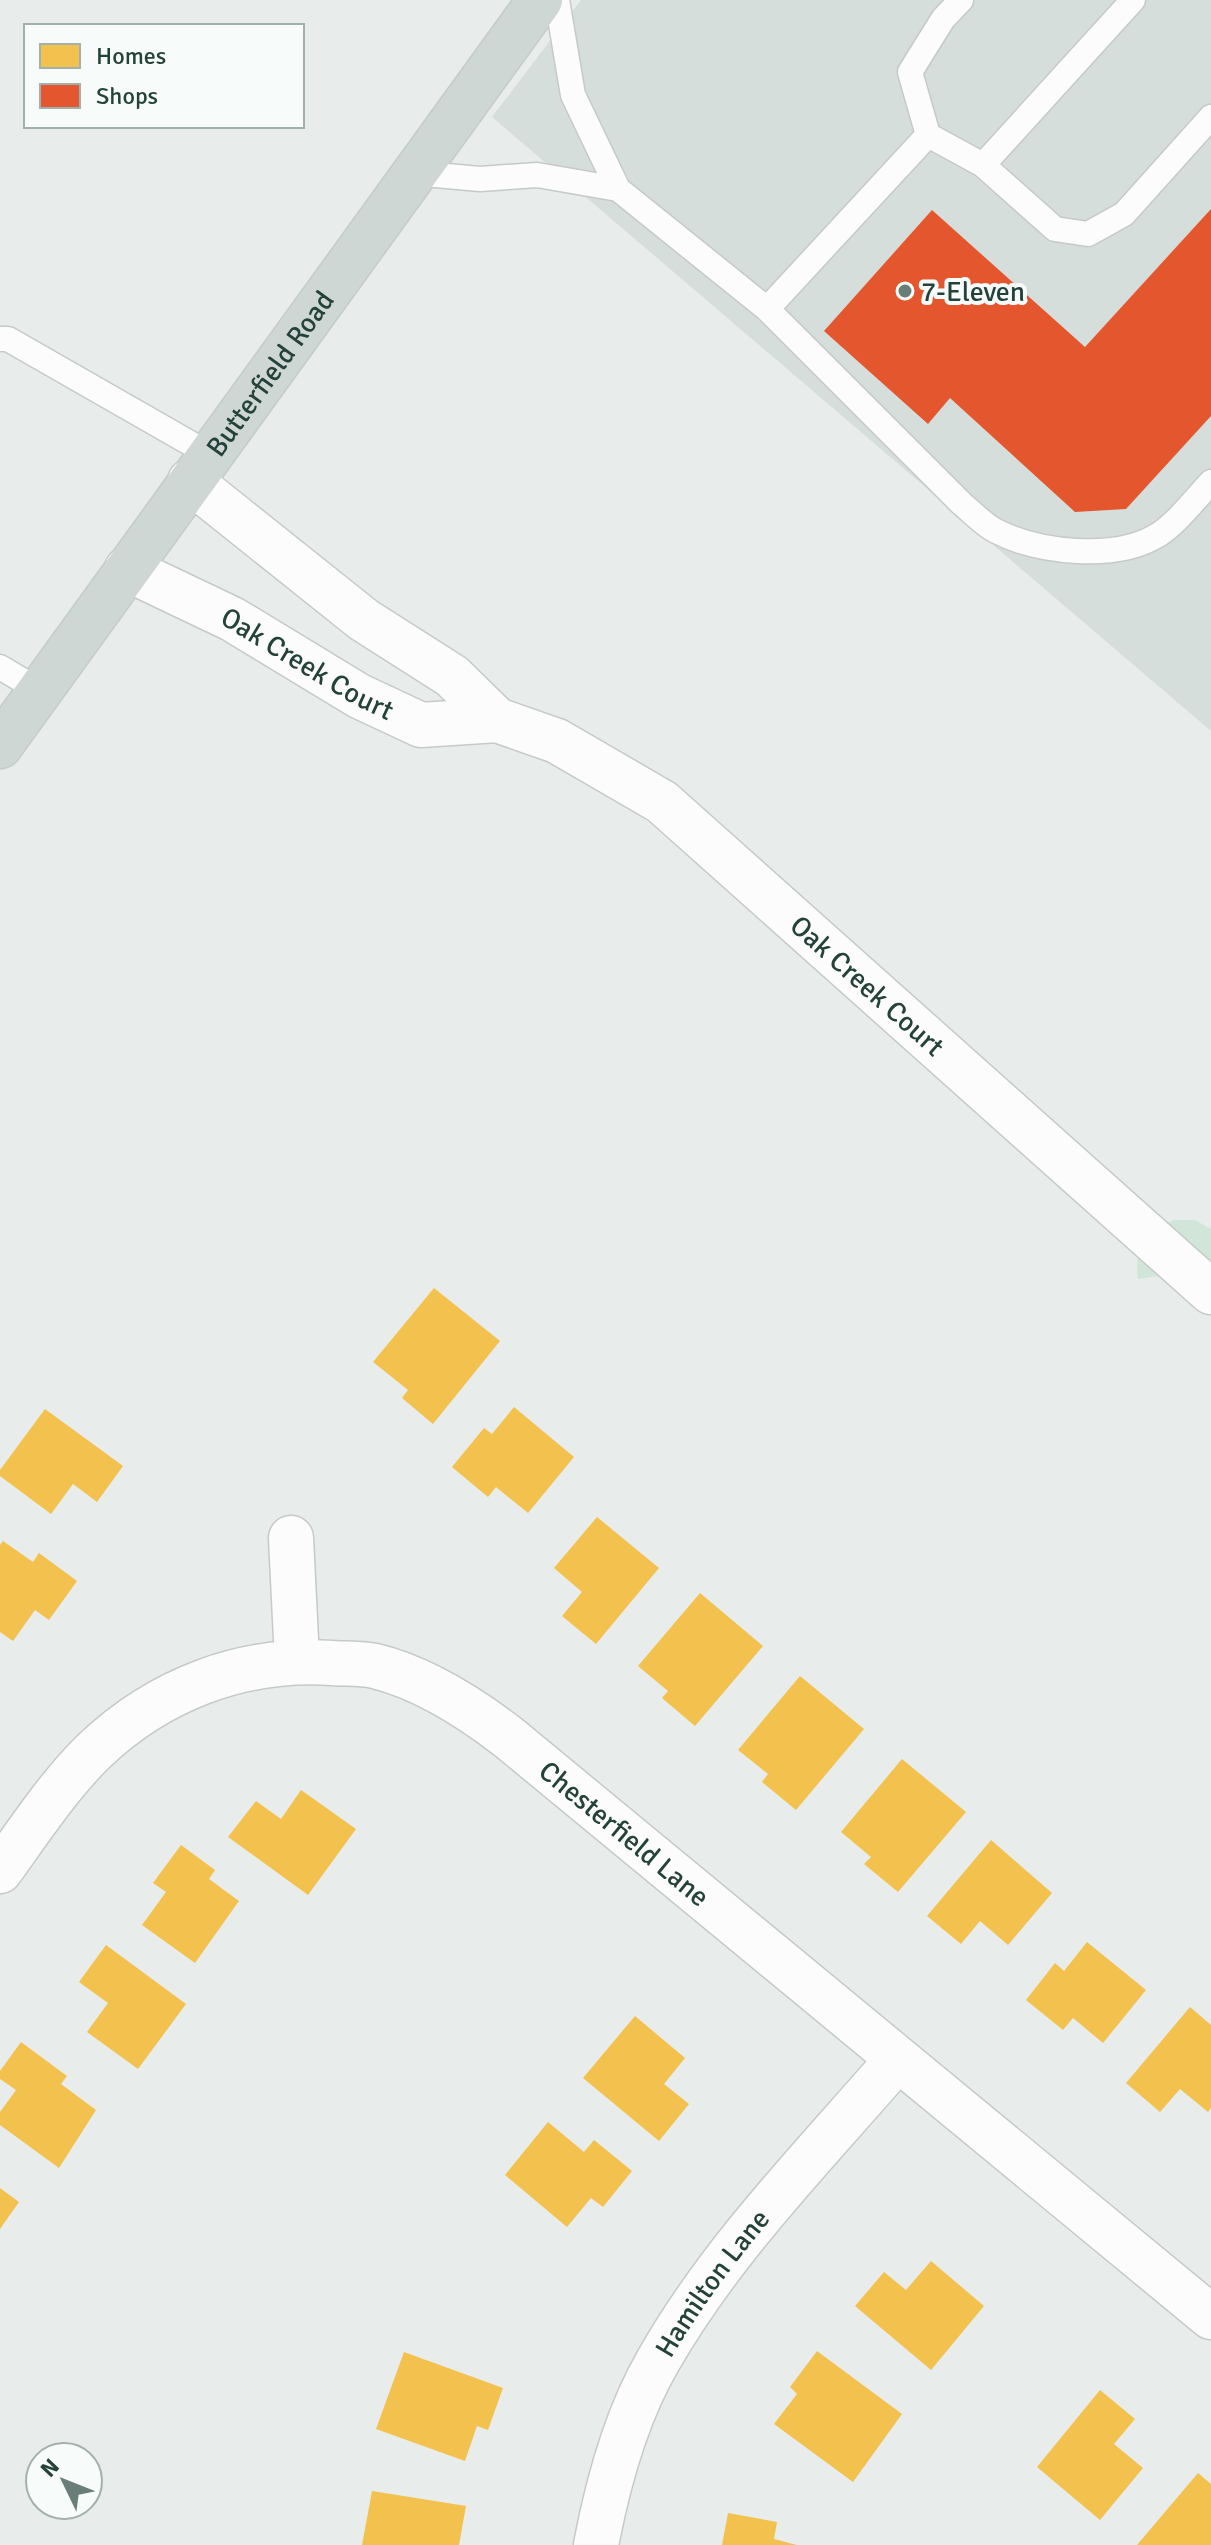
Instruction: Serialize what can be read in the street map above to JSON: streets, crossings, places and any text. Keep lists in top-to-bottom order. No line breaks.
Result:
{"streets":{"main road":["Butterfield Road"],"street":["Oak Creek Court","Chesterfield Lane","Hamilton Lane"]},"crossings":[["Butterfield Road","Oak Creek Court"],["Chesterfield Lane","Hamilton Lane"]],"places":["7-Eleven"],"legend":["Homes","Shops"],"north":"top left"}
